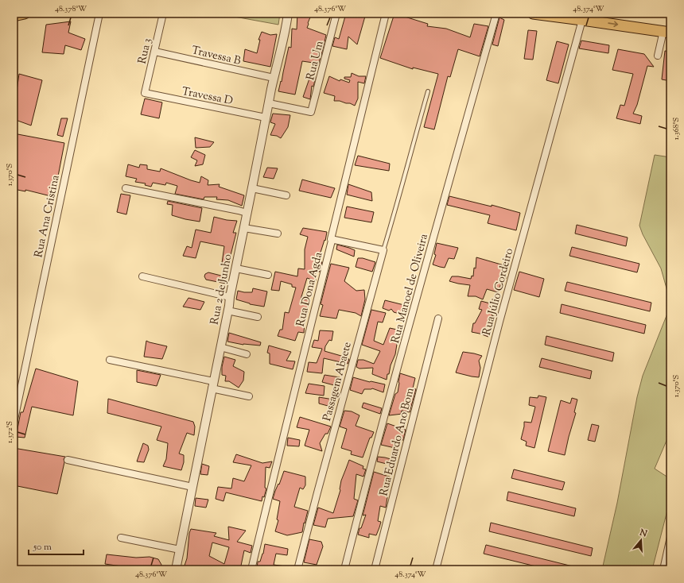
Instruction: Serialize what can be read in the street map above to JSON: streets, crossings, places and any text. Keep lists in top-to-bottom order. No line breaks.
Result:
{"streets":{"street":["Rua 3","Travessa B","Rua Um","Travessa D","Rua Ana Cristina","Rua Manoel de Oliveira","Rua 2 de Junho","Rua Dona Agda","Rua Júlio Cordeiro","Passagem Abaete","Rua Eduardo Ano Bom"]},"crossings":[["Rua 3","Travessa B"],["Rua 3","Travessa D"],["Travessa B","Rua 2 de Junho"],["Rua Um","Rua 2 de Junho"],["Travessa D","Rua 2 de Junho"]],"scale_bar":"50 m","north":"top","coordinates":["48.378°W","48.376°W","48.374°W","1.368°S","1.370°S","1.372°S"]}
